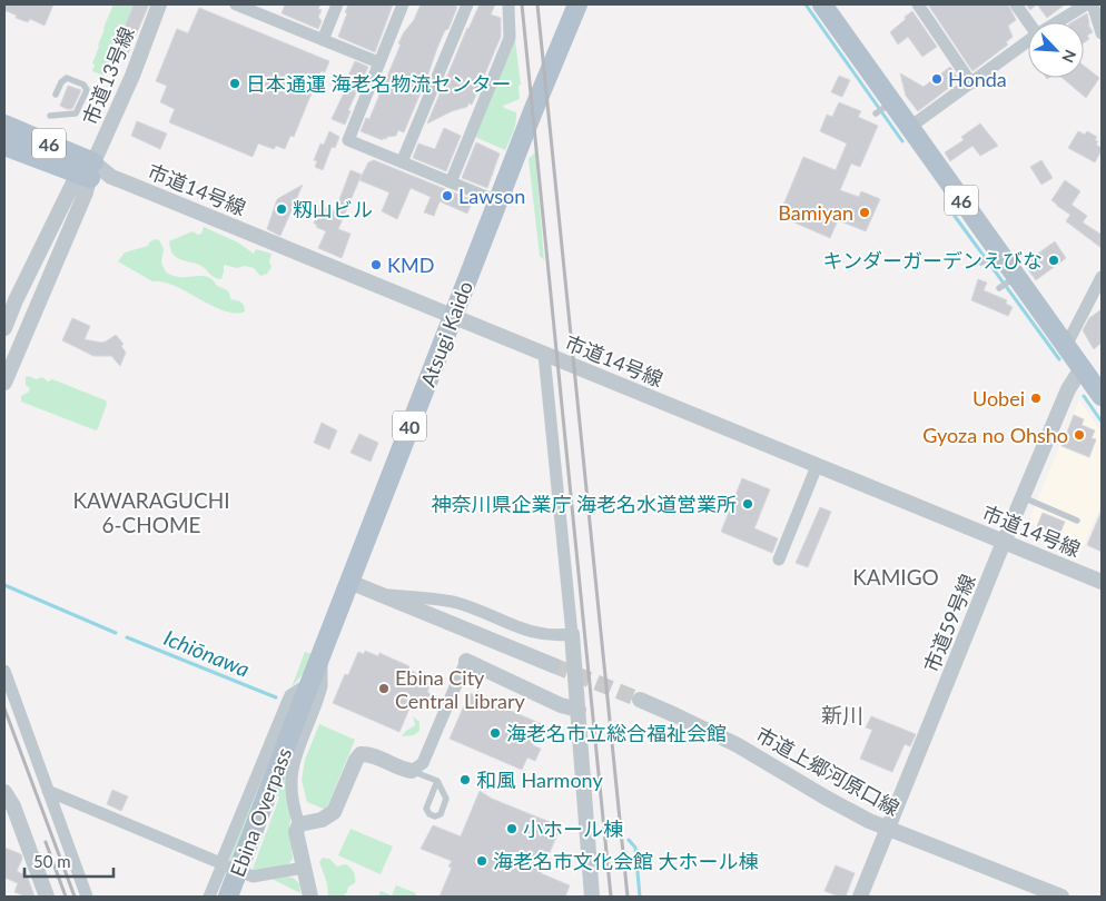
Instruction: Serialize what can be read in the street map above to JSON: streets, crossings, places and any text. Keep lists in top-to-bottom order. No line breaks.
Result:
{"streets":{"main road":["46","Atsugi Kaido","40","Ebina Overpass"],"street":["市道13号線","市道14号線","市道59号線","市道上郷河原口線"]},"crossings":[["市道13号線","46"],["市道13号線","市道14号線"],["46","市道14号線"],["46","市道59号線"],["市道14号線","Atsugi Kaido"],["市道14号線","市道59号線"],["Atsugi Kaido","Ebina Overpass"],["市道59号線","市道上郷河原口線"]],"districts":["KAWARAGUCHI 6-CHOME","KAMIGO","新川"],"water":["Ichiōnawa"],"places":["Honda","日本通運 海老名物流センター","Lawson","籾山ビル","Bamiyan","キンダーガーデンえびな","KMD","Uobei","Gyoza no Ohsho","神奈川県企業庁 海老名水道営業所","Ebina City Central Library","海老名市立総合福祉会館","和風 Harmony","小ホール棟","海老名市文化会館 大ホール棟"],"scale_bar":"50 m","north":"bottom right"}
